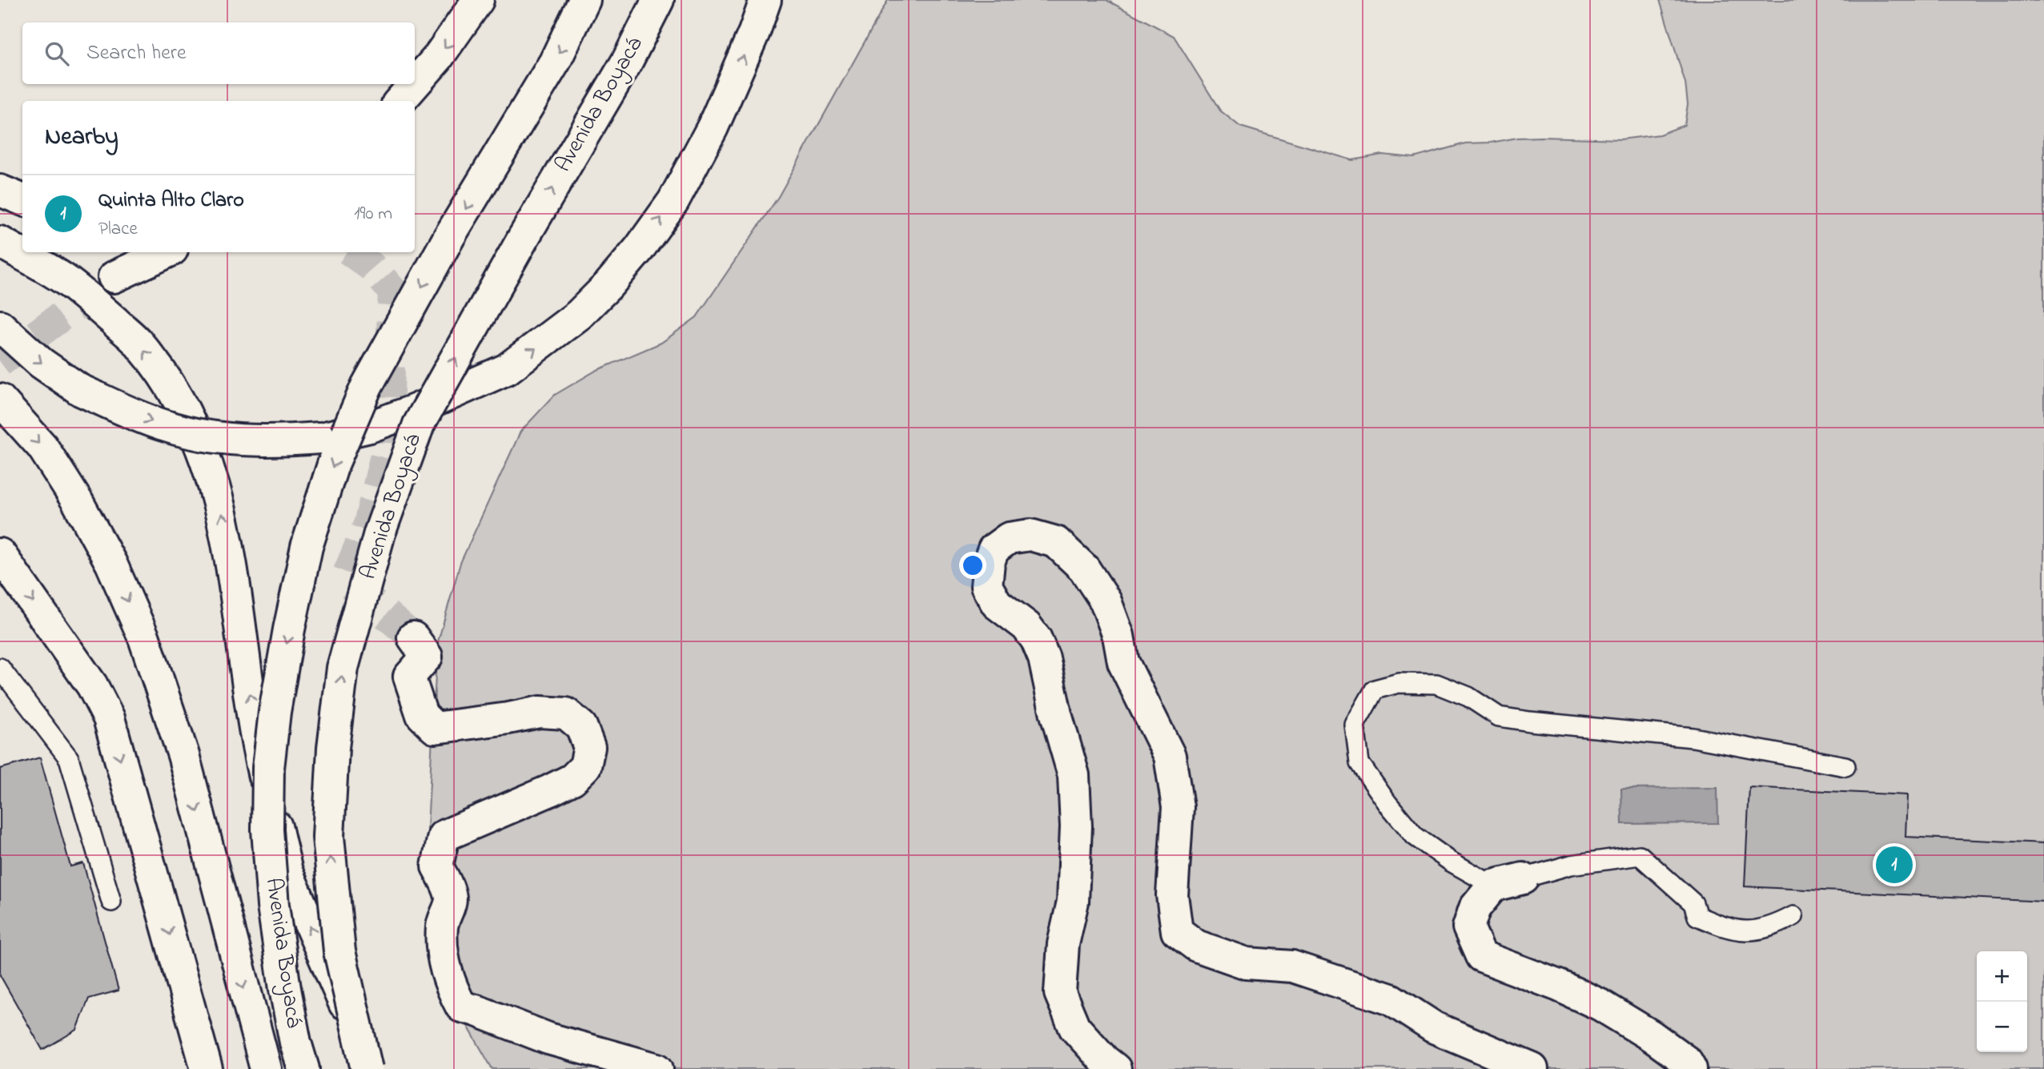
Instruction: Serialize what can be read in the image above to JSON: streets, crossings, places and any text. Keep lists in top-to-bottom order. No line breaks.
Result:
{"streets":{"main road":["Avenida Boyacá"]},"page":{"search":"Search here","heading":"Nearby","list":[{"mark":"1","name":"Quinta Alto Claro","note":"Place","value":"190 m"}],"pins":"1","map_buttons":["+","−"]}}
